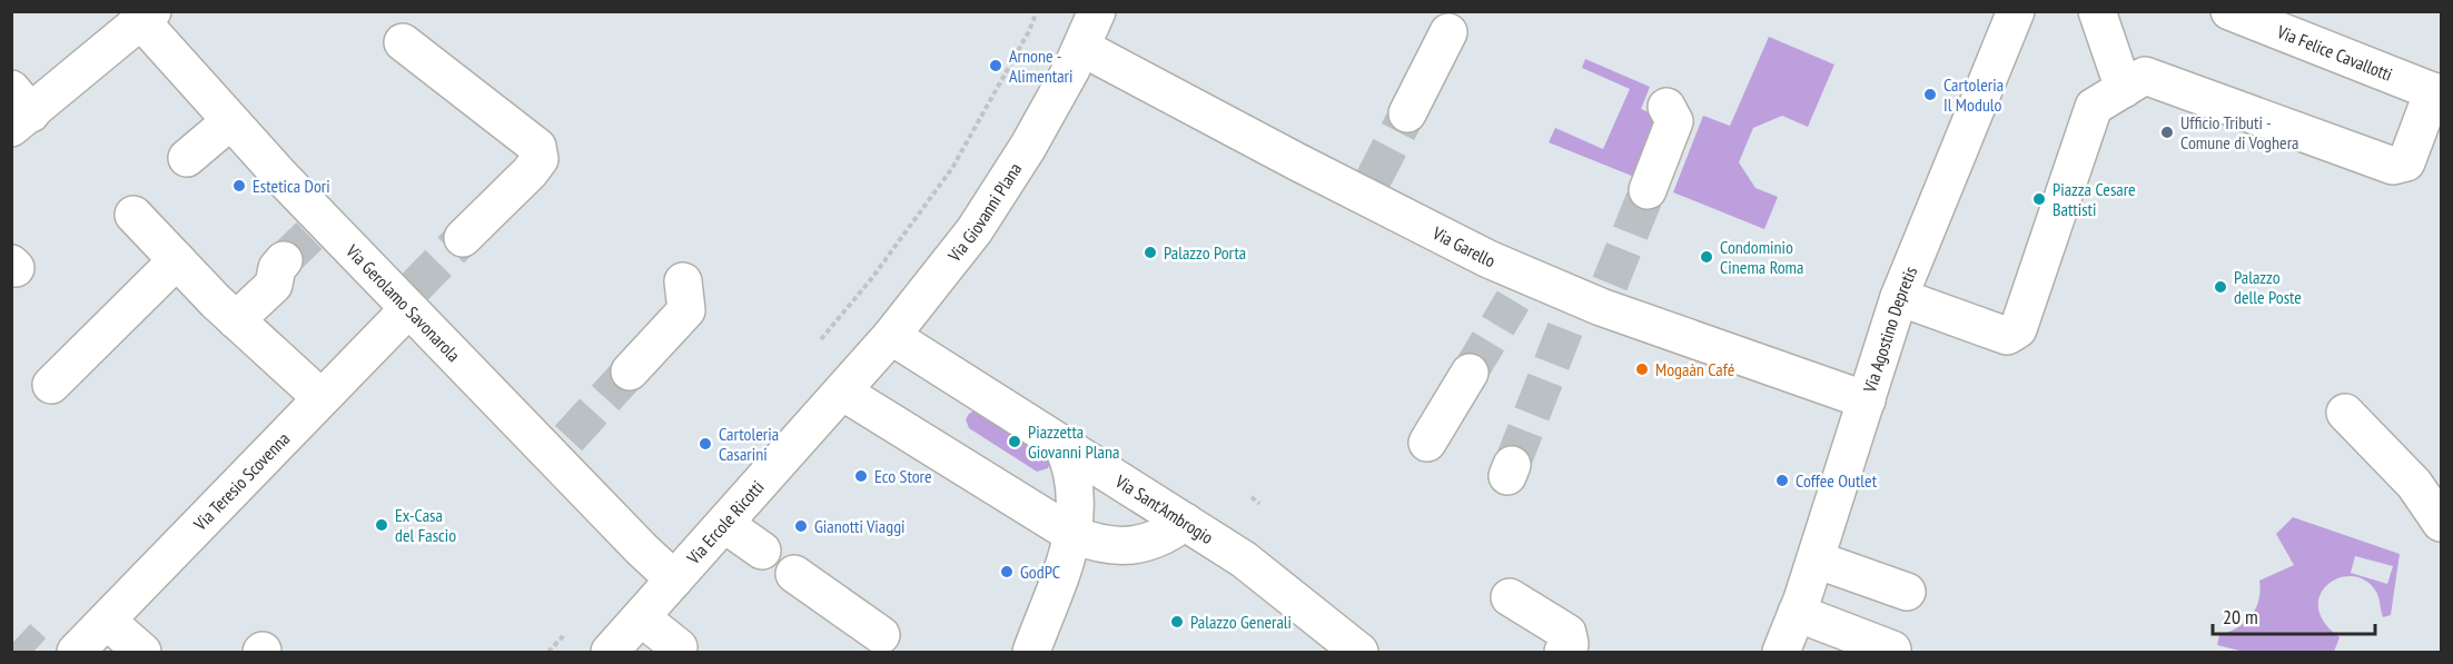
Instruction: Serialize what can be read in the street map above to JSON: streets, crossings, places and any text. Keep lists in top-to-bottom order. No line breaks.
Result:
{"streets":{"street":["Via Felice Cavallotti","Via Giovanni Plana","Via Garello","Via Gerolamo Savonarola","Via Agostino Depretis","Via Teresio Scovenna","Via Sant'Ambrogio","Via Ercole Ricotti"]},"crossings":[["Via Giovanni Plana","Via Garello"],["Via Giovanni Plana","Via Sant'Ambrogio"],["Via Giovanni Plana","Via Ercole Ricotti"],["Via Garello","Via Agostino Depretis"],["Via Gerolamo Savonarola","Via Teresio Scovenna"],["Via Gerolamo Savonarola","Via Ercole Ricotti"]],"places":["Arnone - Alimentari","Cartoleria Il Modulo","Ufficio Tributi - Comune di Voghera","Estetica Dori","Piazza Cesare Battisti","Palazzo Porta","Condominio Cinema Roma","Palazzo delle Poste","Mogaàn Café","Piazzetta Giovanni Plana","Cartoleria Casarini","Eco Store","Coffee Outlet","Ex-Casa del Fascio","Gianotti Viaggi","GodPC","Palazzo Generali"],"scale_bar":"20 m"}
